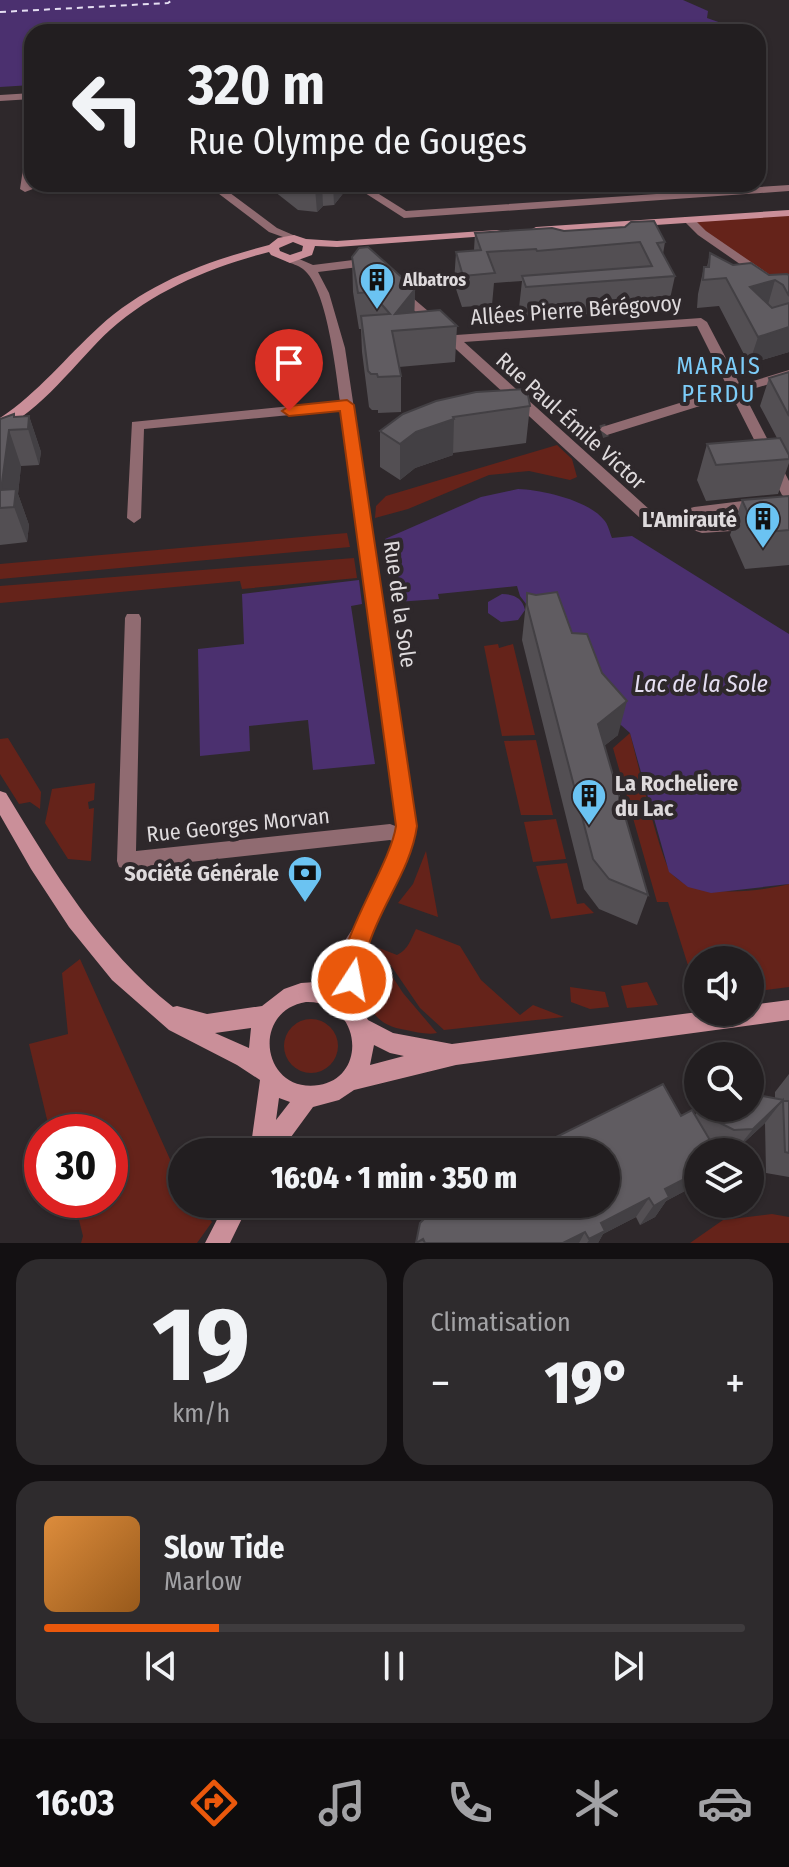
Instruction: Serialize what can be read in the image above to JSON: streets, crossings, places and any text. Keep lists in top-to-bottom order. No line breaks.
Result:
{"streets":{"street":["Allées Pierre Bérégovoy","Rue Paul-Émile Victor","Rue de la Sole","Rue Georges Morvan"]},"crossings":[["Allées Pierre Bérégovoy","Rue Paul-Émile Victor"],["Rue Paul-Émile Victor","Rue de la Sole"],["Rue de la Sole","Rue Georges Morvan"]],"districts":["MARAIS PERDU"],"water":["Lac de la Sole"],"places":{"building":["Albatros","L'Amirauté","La Rocheliere du Lac"],"bank":["Société Générale"]},"page":{"turn":["320 m","Rue Olympe de Gouges"],"limit":"30","trip":"16:04 · 1 min · 350 m","tile":[["19","km/h"],"Climatisation"],"heat":["−","19°","+"],"song":["Slow Tide","Marlow"],"tabs":"16:03"}}
